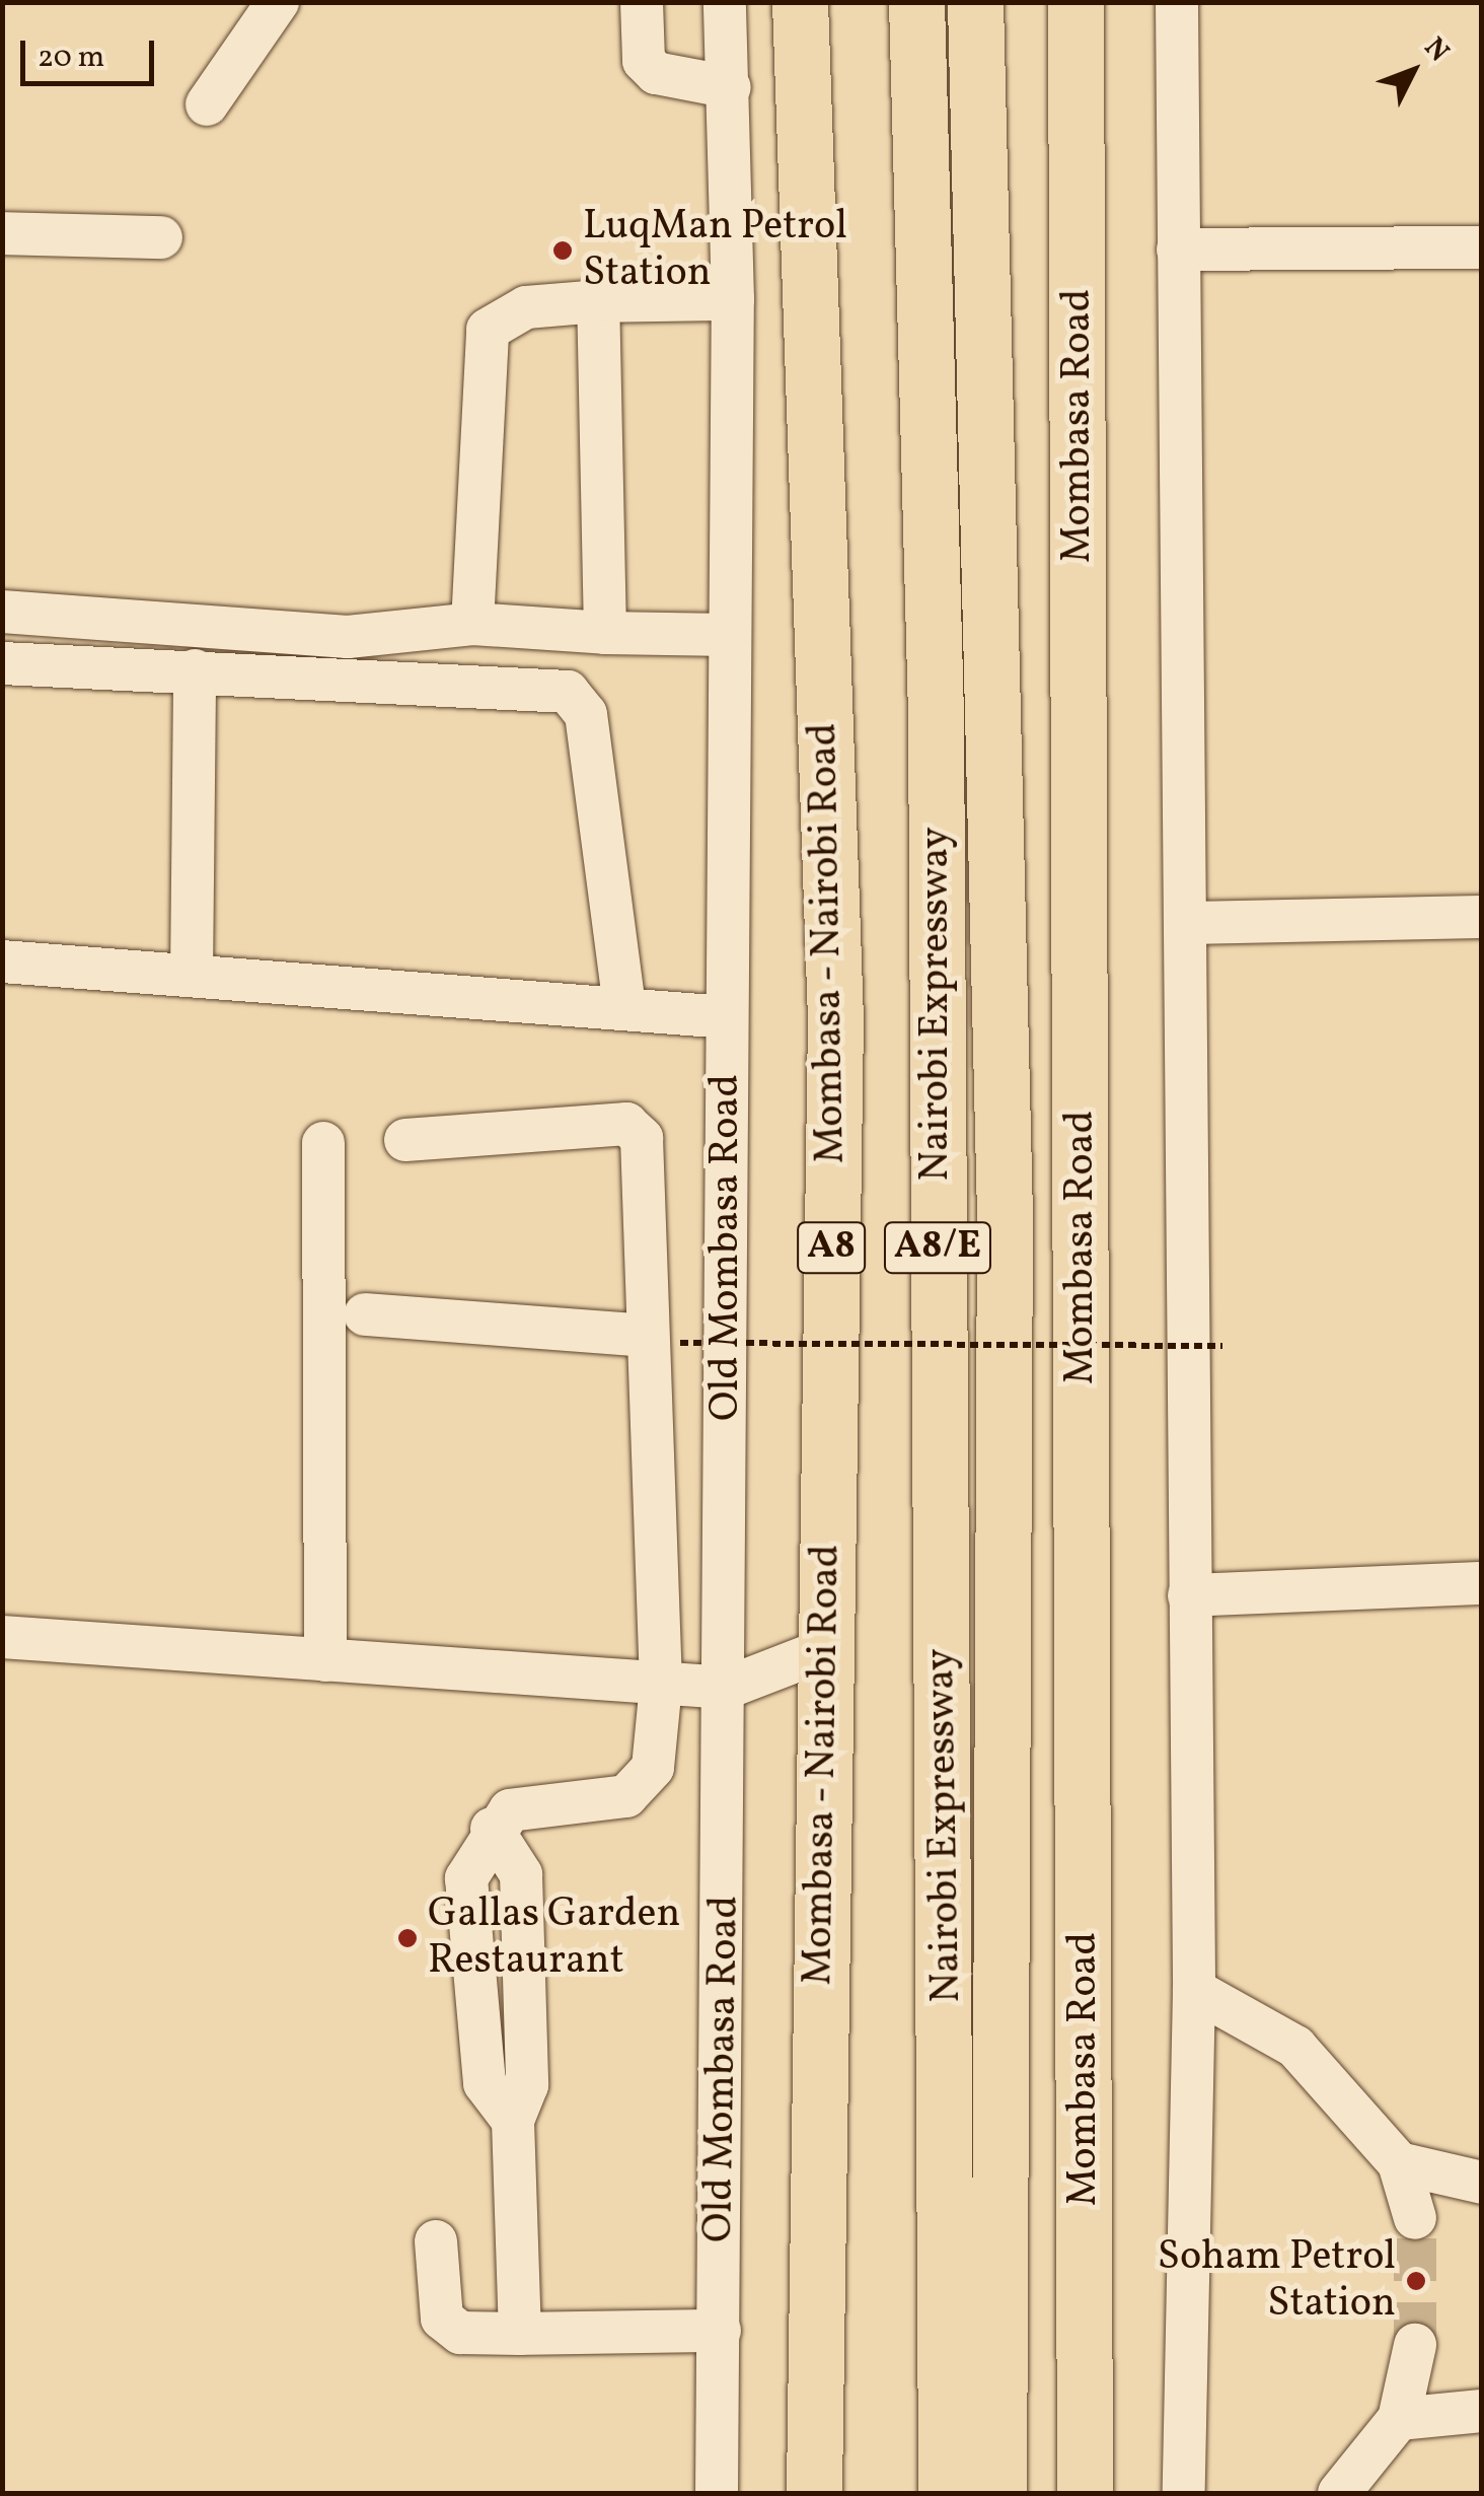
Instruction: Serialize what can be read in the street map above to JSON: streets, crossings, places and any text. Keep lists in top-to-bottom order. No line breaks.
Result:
{"streets":{"highway":["Mombasa Road","Mombasa - Nairobi Road","Nairobi Expressway","A8","A8/E"],"street":["Old Mombasa Road"]},"places":["LuqMan Petrol Station","Gallas Garden Restaurant","Soham Petrol Station"],"scale_bar":"20 m","north":"top right"}
